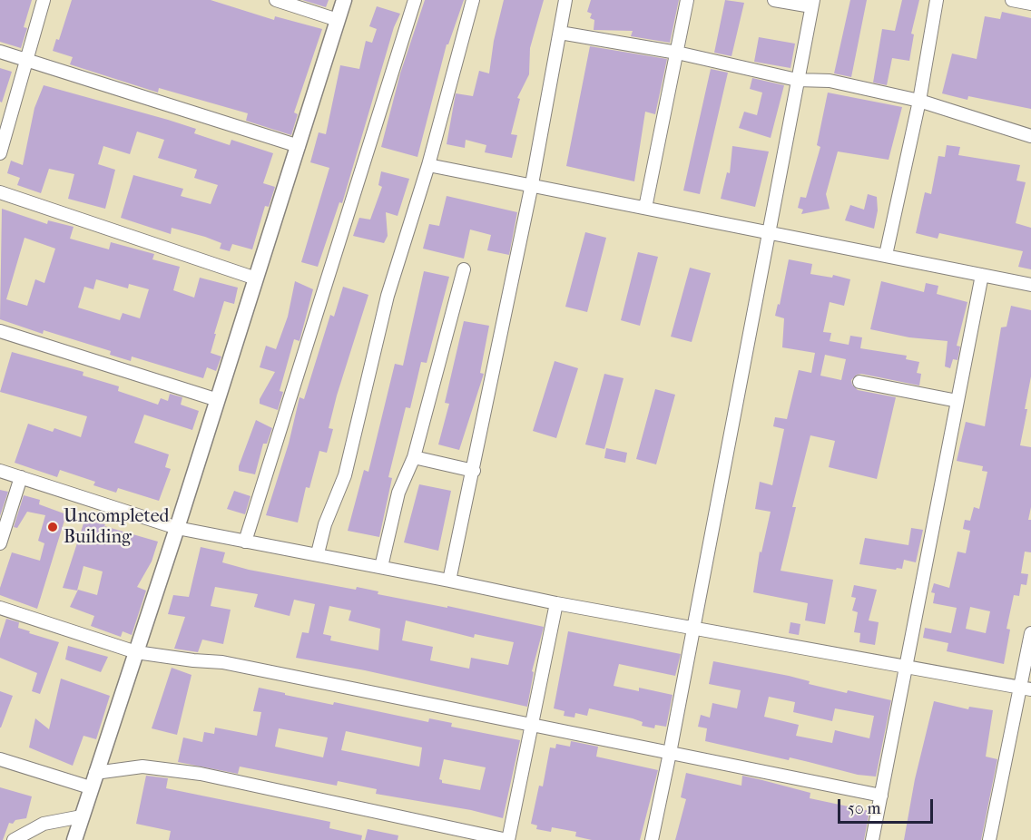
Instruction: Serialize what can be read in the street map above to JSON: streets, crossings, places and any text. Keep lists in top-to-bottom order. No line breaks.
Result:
{"places":["Uncompleted Building"],"scale_bar":"50 m"}
